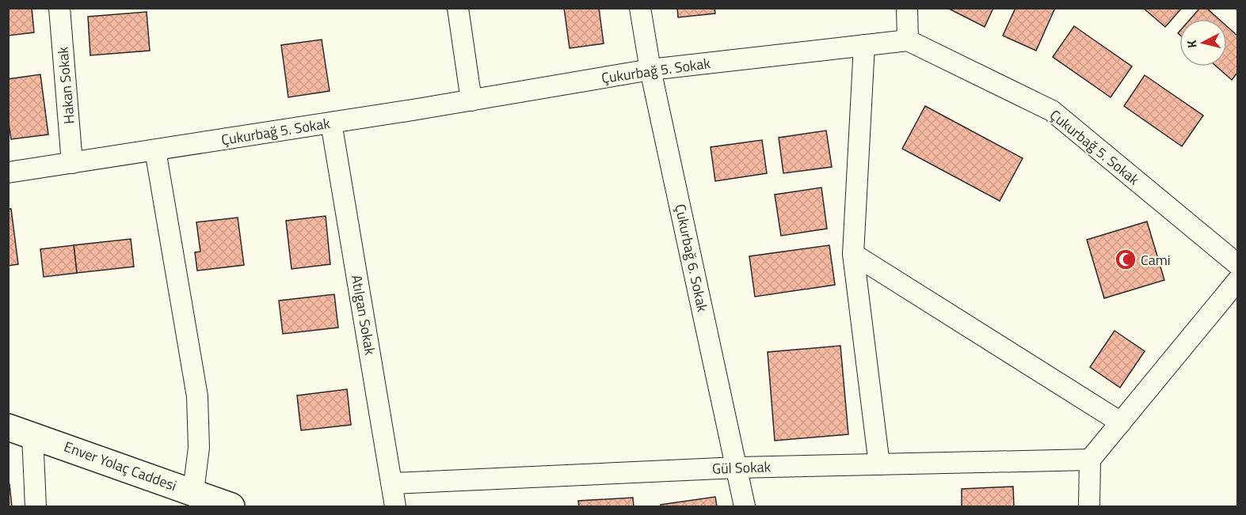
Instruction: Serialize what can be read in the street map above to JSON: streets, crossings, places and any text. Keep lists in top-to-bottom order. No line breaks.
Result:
{"streets":{"street":["Çukurbağ 5. Sokak","Hakan Sokak","Çukurbağ 6. Sokak","Atılgan Sokak","Enver Yolaç Caddesi","Gül Sokak"]},"crossings":[["Çukurbağ 5. Sokak","Hakan Sokak"],["Çukurbağ 5. Sokak","Çukurbağ 6. Sokak"],["Çukurbağ 5. Sokak","Atılgan Sokak"],["Çukurbağ 6. Sokak","Gül Sokak"],["Atılgan Sokak","Gül Sokak"]],"places":{"mosque":["Cami"]},"north":"left"}
